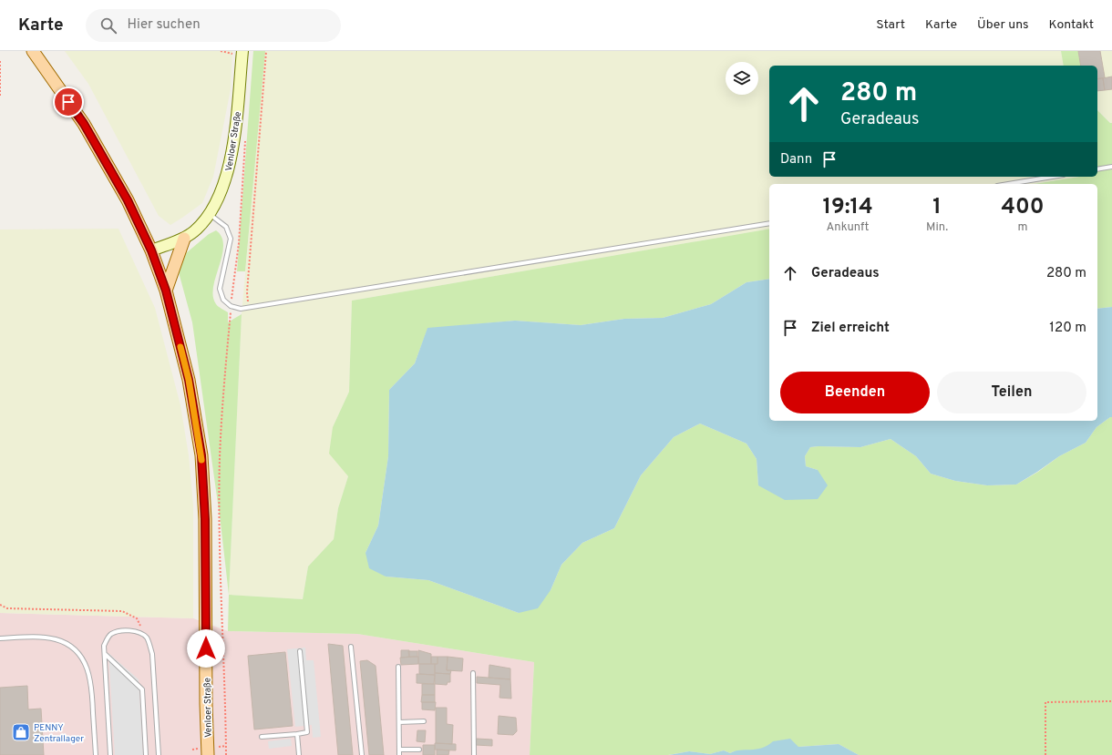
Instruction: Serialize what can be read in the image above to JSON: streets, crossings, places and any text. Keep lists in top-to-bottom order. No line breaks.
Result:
{"streets":{"main road":["Venloer Straße"]},"places":{"shop":["PENNY Zentrallager"]},"page":{"header":"Karte","search":"Hier suchen","nav":["Start","Karte","Über uns","Kontakt"],"turn":["280 m","Geradeaus"],"then":"Dann","eta":["19:14","Ankunft","1","Min.","400","m"],"list":[{"name":"Geradeaus","value":"280 m"},{"name":"Ziel erreicht","value":"120 m"}],"buttons":["Beenden","Teilen"]}}
